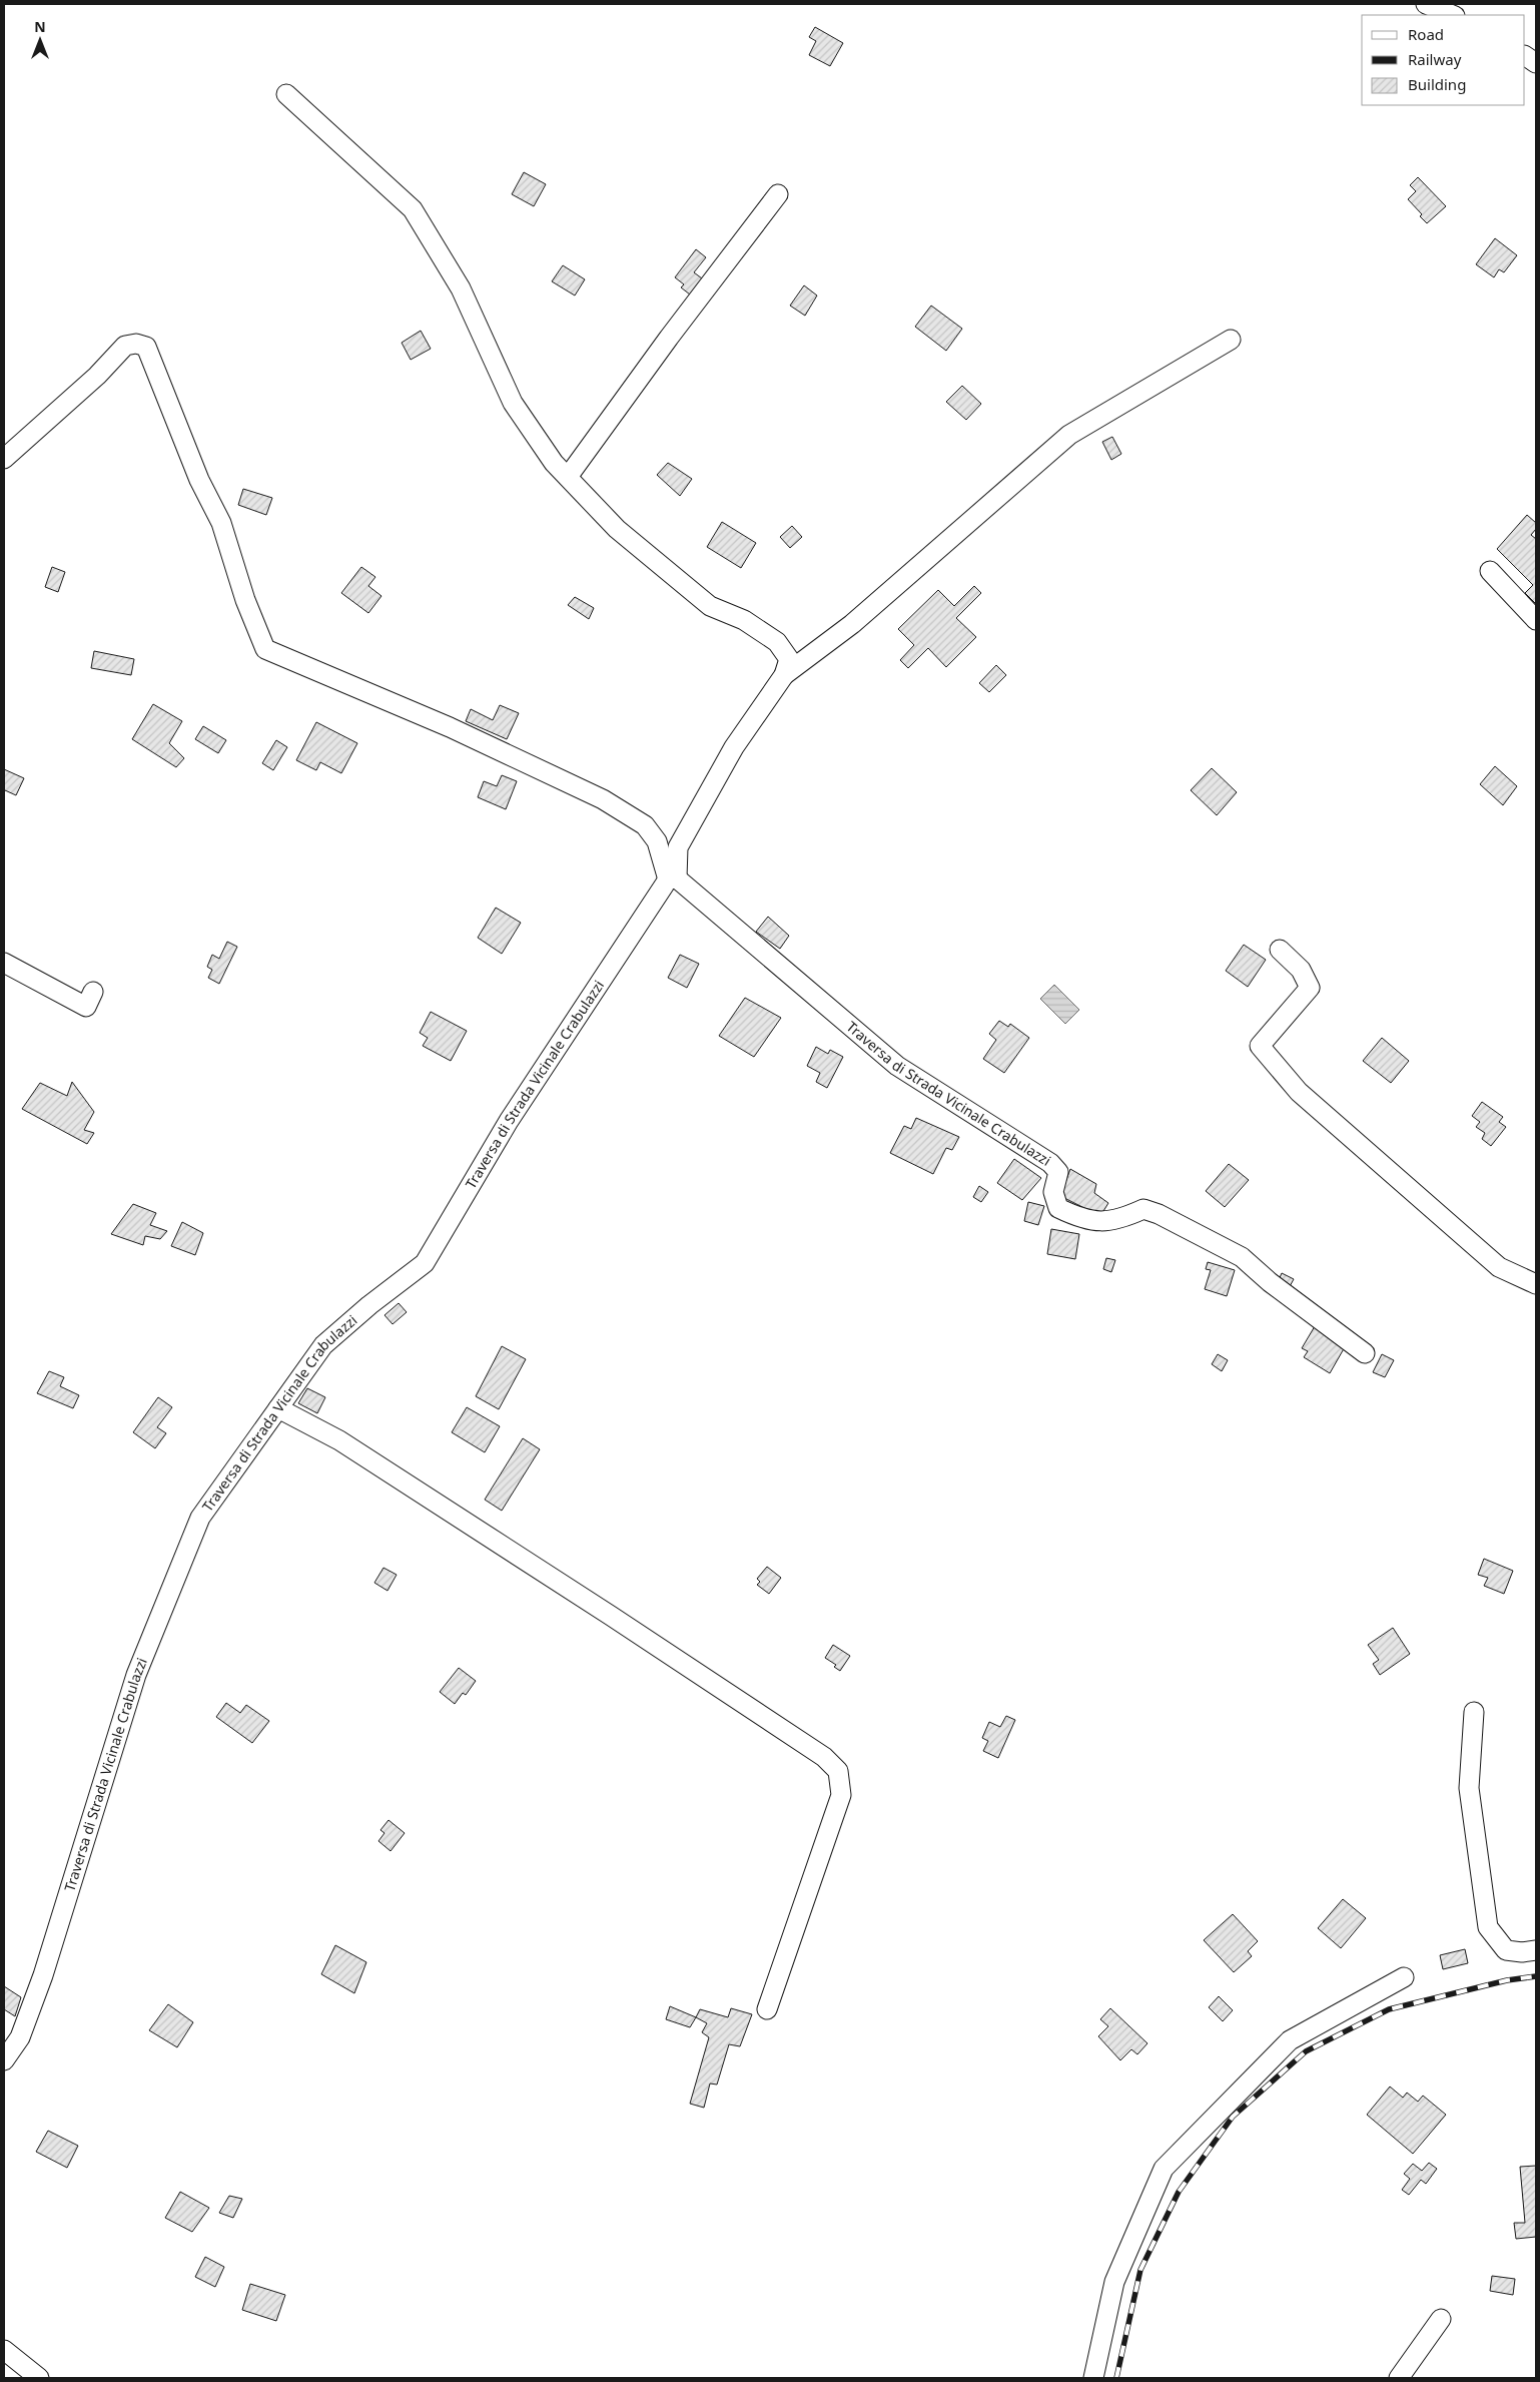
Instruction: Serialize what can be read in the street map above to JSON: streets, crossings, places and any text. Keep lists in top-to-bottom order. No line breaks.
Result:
{"streets":{"street":["Traversa di Strada Vicinale Crabulazzi"]},"legend":["Road","Railway","Building"],"north":"top"}
